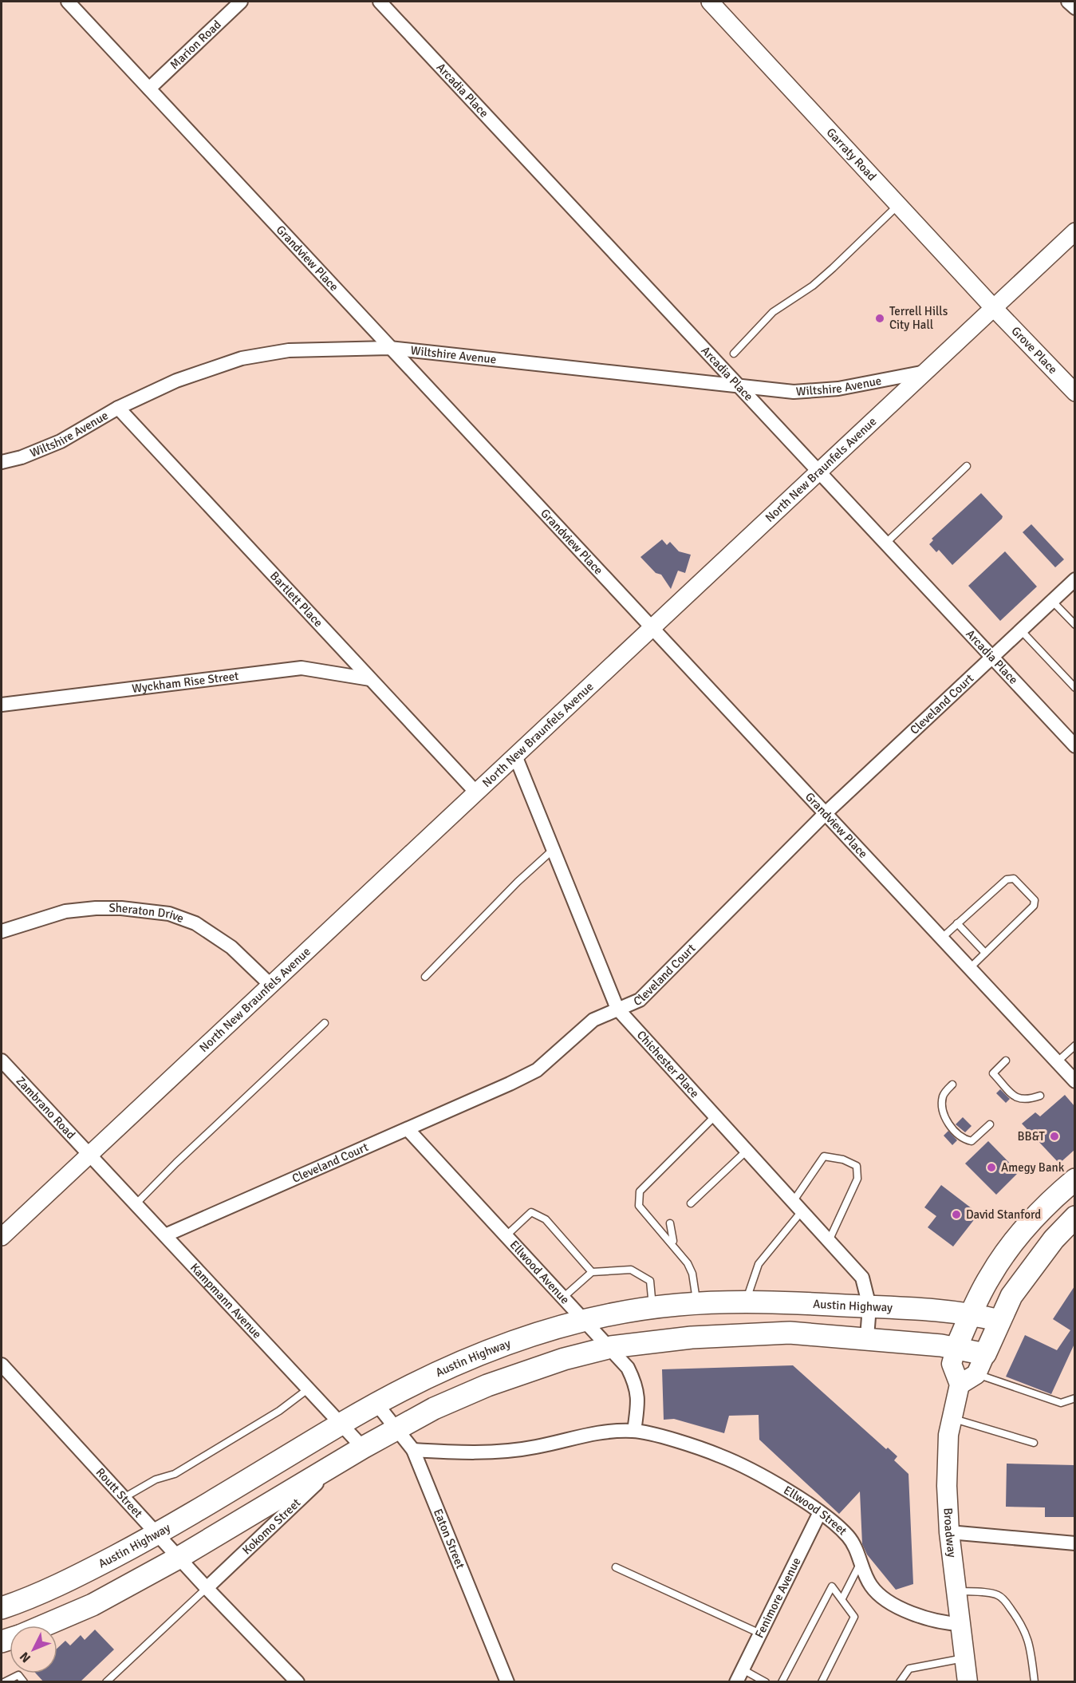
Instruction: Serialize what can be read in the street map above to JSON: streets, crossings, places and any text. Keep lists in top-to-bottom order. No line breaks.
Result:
{"streets":{"main road":["Austin Highway","Broadway"],"street":["Marion Road","Arcadia Place","Garraty Road","Grandview Place","Grove Place","Wiltshire Avenue","North New Braunfels Avenue","Bartlett Place","Wyckham Rise Street","Cleveland Court","Sheraton Drive","Chichester Place","Zambrano Road","Ellwood Avenue","Kampmann Avenue","Routt Street","Ellwood Street","Kokomo Street","Eaton Street","Fenimore Avenue"]},"crossings":[["Marion Road","Grandview Place"],["Arcadia Place","Wiltshire Avenue"],["Arcadia Place","North New Braunfels Avenue"],["Arcadia Place","Cleveland Court"],["Garraty Road","Grove Place"],["Garraty Road","North New Braunfels Avenue"],["Grandview Place","Wiltshire Avenue"],["Grandview Place","North New Braunfels Avenue"],["Grandview Place","Cleveland Court"],["Grove Place","North New Braunfels Avenue"],["Wiltshire Avenue","North New Braunfels Avenue"],["Wiltshire Avenue","Bartlett Place"],["North New Braunfels Avenue","Bartlett Place"],["North New Braunfels Avenue","Sheraton Drive"],["North New Braunfels Avenue","Chichester Place"],["North New Braunfels Avenue","Zambrano Road"],["North New Braunfels Avenue","Kampmann Avenue"],["Bartlett Place","Wyckham Rise Street"],["Cleveland Court","Chichester Place"],["Cleveland Court","Ellwood Avenue"],["Cleveland Court","Kampmann Avenue"],["Chichester Place","Austin Highway"],["Zambrano Road","Kampmann Avenue"],["Ellwood Avenue","Austin Highway"],["Ellwood Avenue","Ellwood Street"],["Kampmann Avenue","Austin Highway"],["Austin Highway","Routt Street"],["Austin Highway","Eaton Street"],["Routt Street","Kokomo Street"],["Ellwood Street","Broadway"],["Ellwood Street","Fenimore Avenue"]],"places":["Terrell Hills City Hall","BB&T","Amegy Bank","David Stanford"],"north":"bottom left"}
